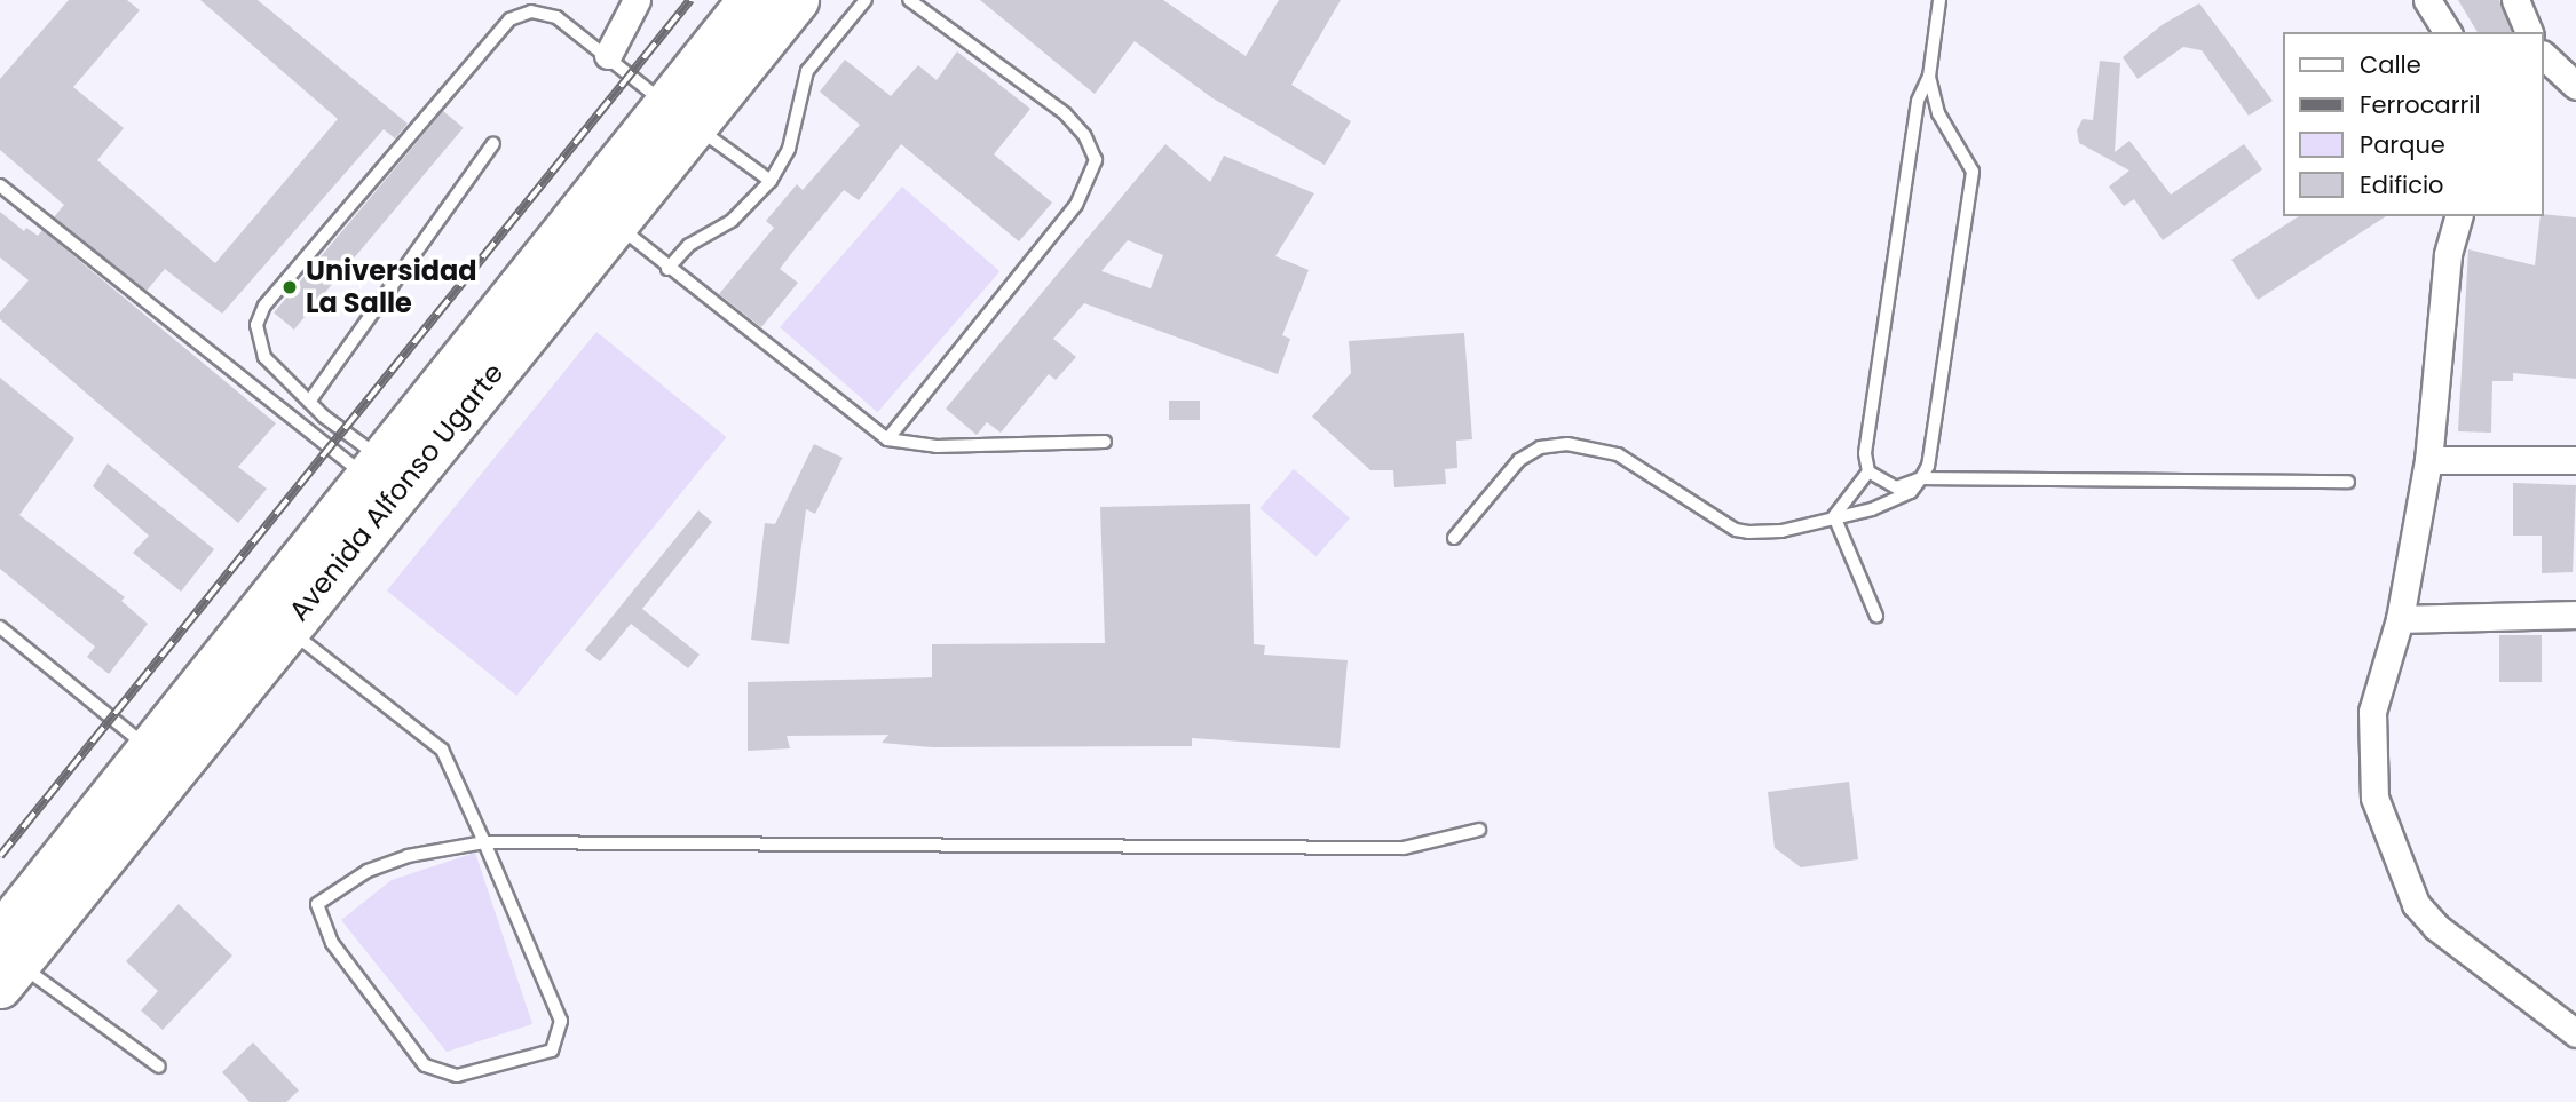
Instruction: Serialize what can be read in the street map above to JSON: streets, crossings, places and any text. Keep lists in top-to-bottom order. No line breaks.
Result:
{"streets":{"main road":["Avenida Alfonso Ugarte"]},"places":["Universidad La Salle"],"legend":["Calle","Ferrocarril","Parque","Edificio"]}
